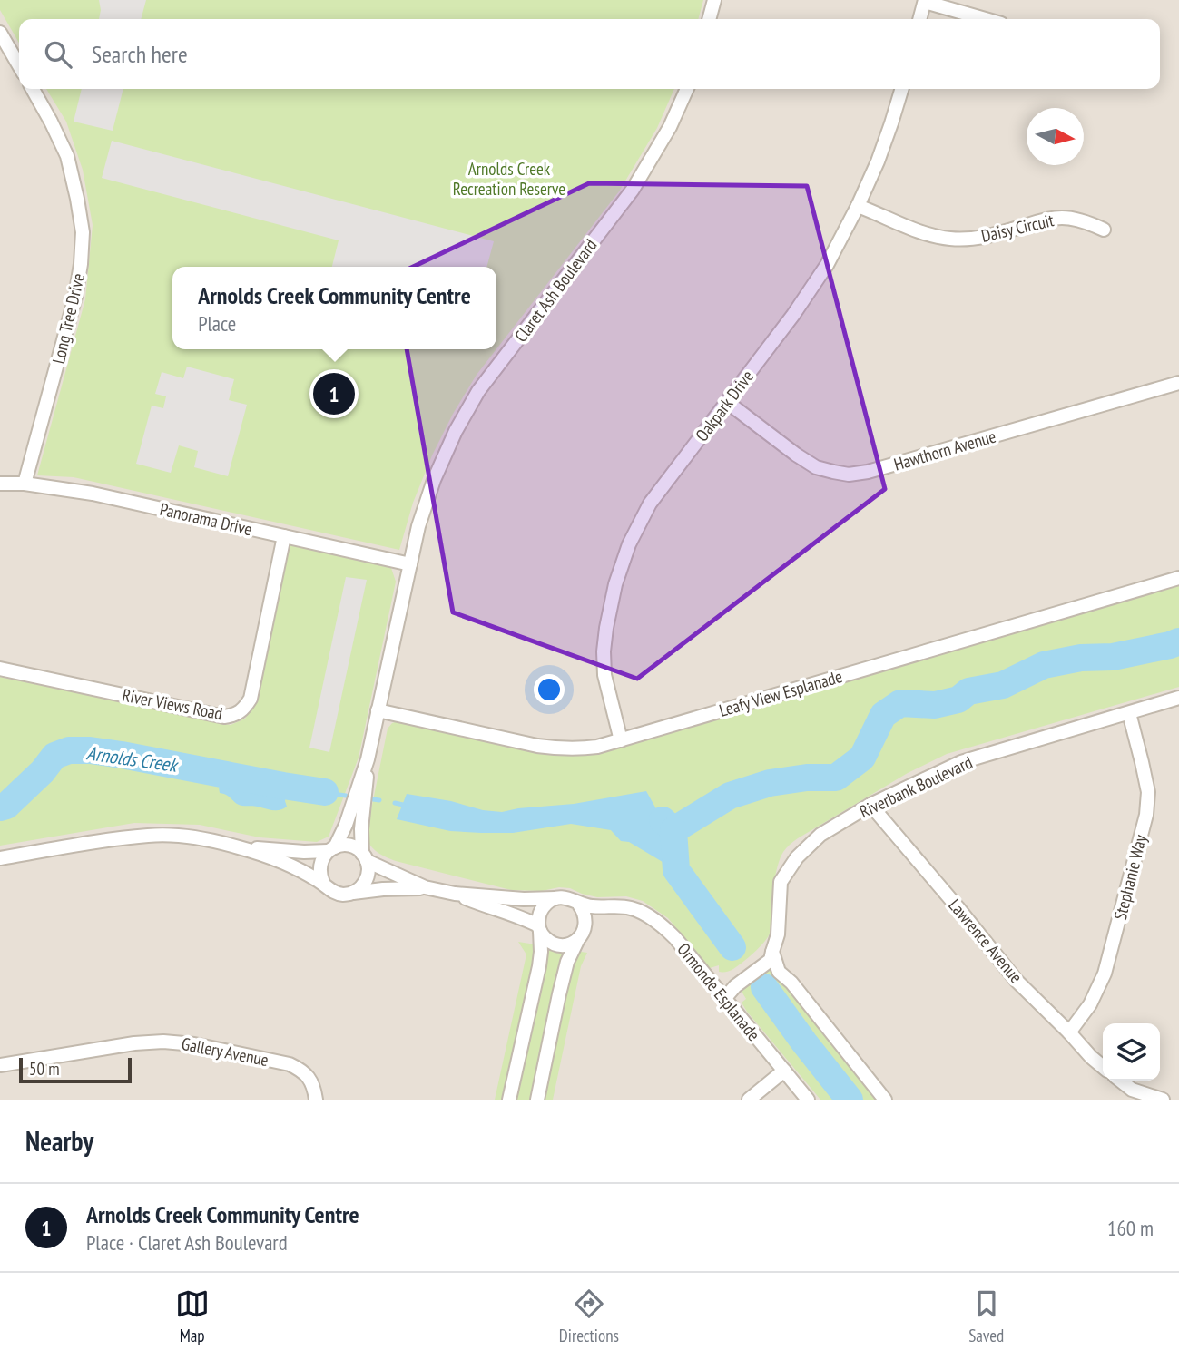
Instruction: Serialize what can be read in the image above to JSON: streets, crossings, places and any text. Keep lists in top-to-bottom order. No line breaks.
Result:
{"streets":{"street":["Daisy Circuit","Claret Ash Boulevard","Long Tree Drive","Oakpark Drive","Hawthorn Avenue","Panorama Drive","Leafy View Esplanade","River Views Road","Riverbank Boulevard","Stephanie Way","Lawrence Avenue","Ormonde Esplanade","Gallery Avenue"]},"crossings":[["Daisy Circuit","Oakpark Drive"],["Claret Ash Boulevard","Panorama Drive"],["Claret Ash Boulevard","Leafy View Esplanade"],["Long Tree Drive","Panorama Drive"],["Oakpark Drive","Hawthorn Avenue"],["Oakpark Drive","Leafy View Esplanade"],["Panorama Drive","River Views Road"],["Riverbank Boulevard","Stephanie Way"],["Riverbank Boulevard","Lawrence Avenue"],["Stephanie Way","Lawrence Avenue"]],"water":["Arnolds Creek"],"parks":["Arnolds Creek Recreation Reserve"],"scale_bar":"50 m","north":"right","page":{"search":"Search here","popup":["Arnolds Creek Community Centre","Place"],"pins":"1","scale":"50 m","heading":"Nearby","list":[{"mark":"1","name":"Arnolds Creek Community Centre","note":"Place · Claret Ash Boulevard","value":"160 m"}],"nav":["Map","Directions","Saved"]}}
